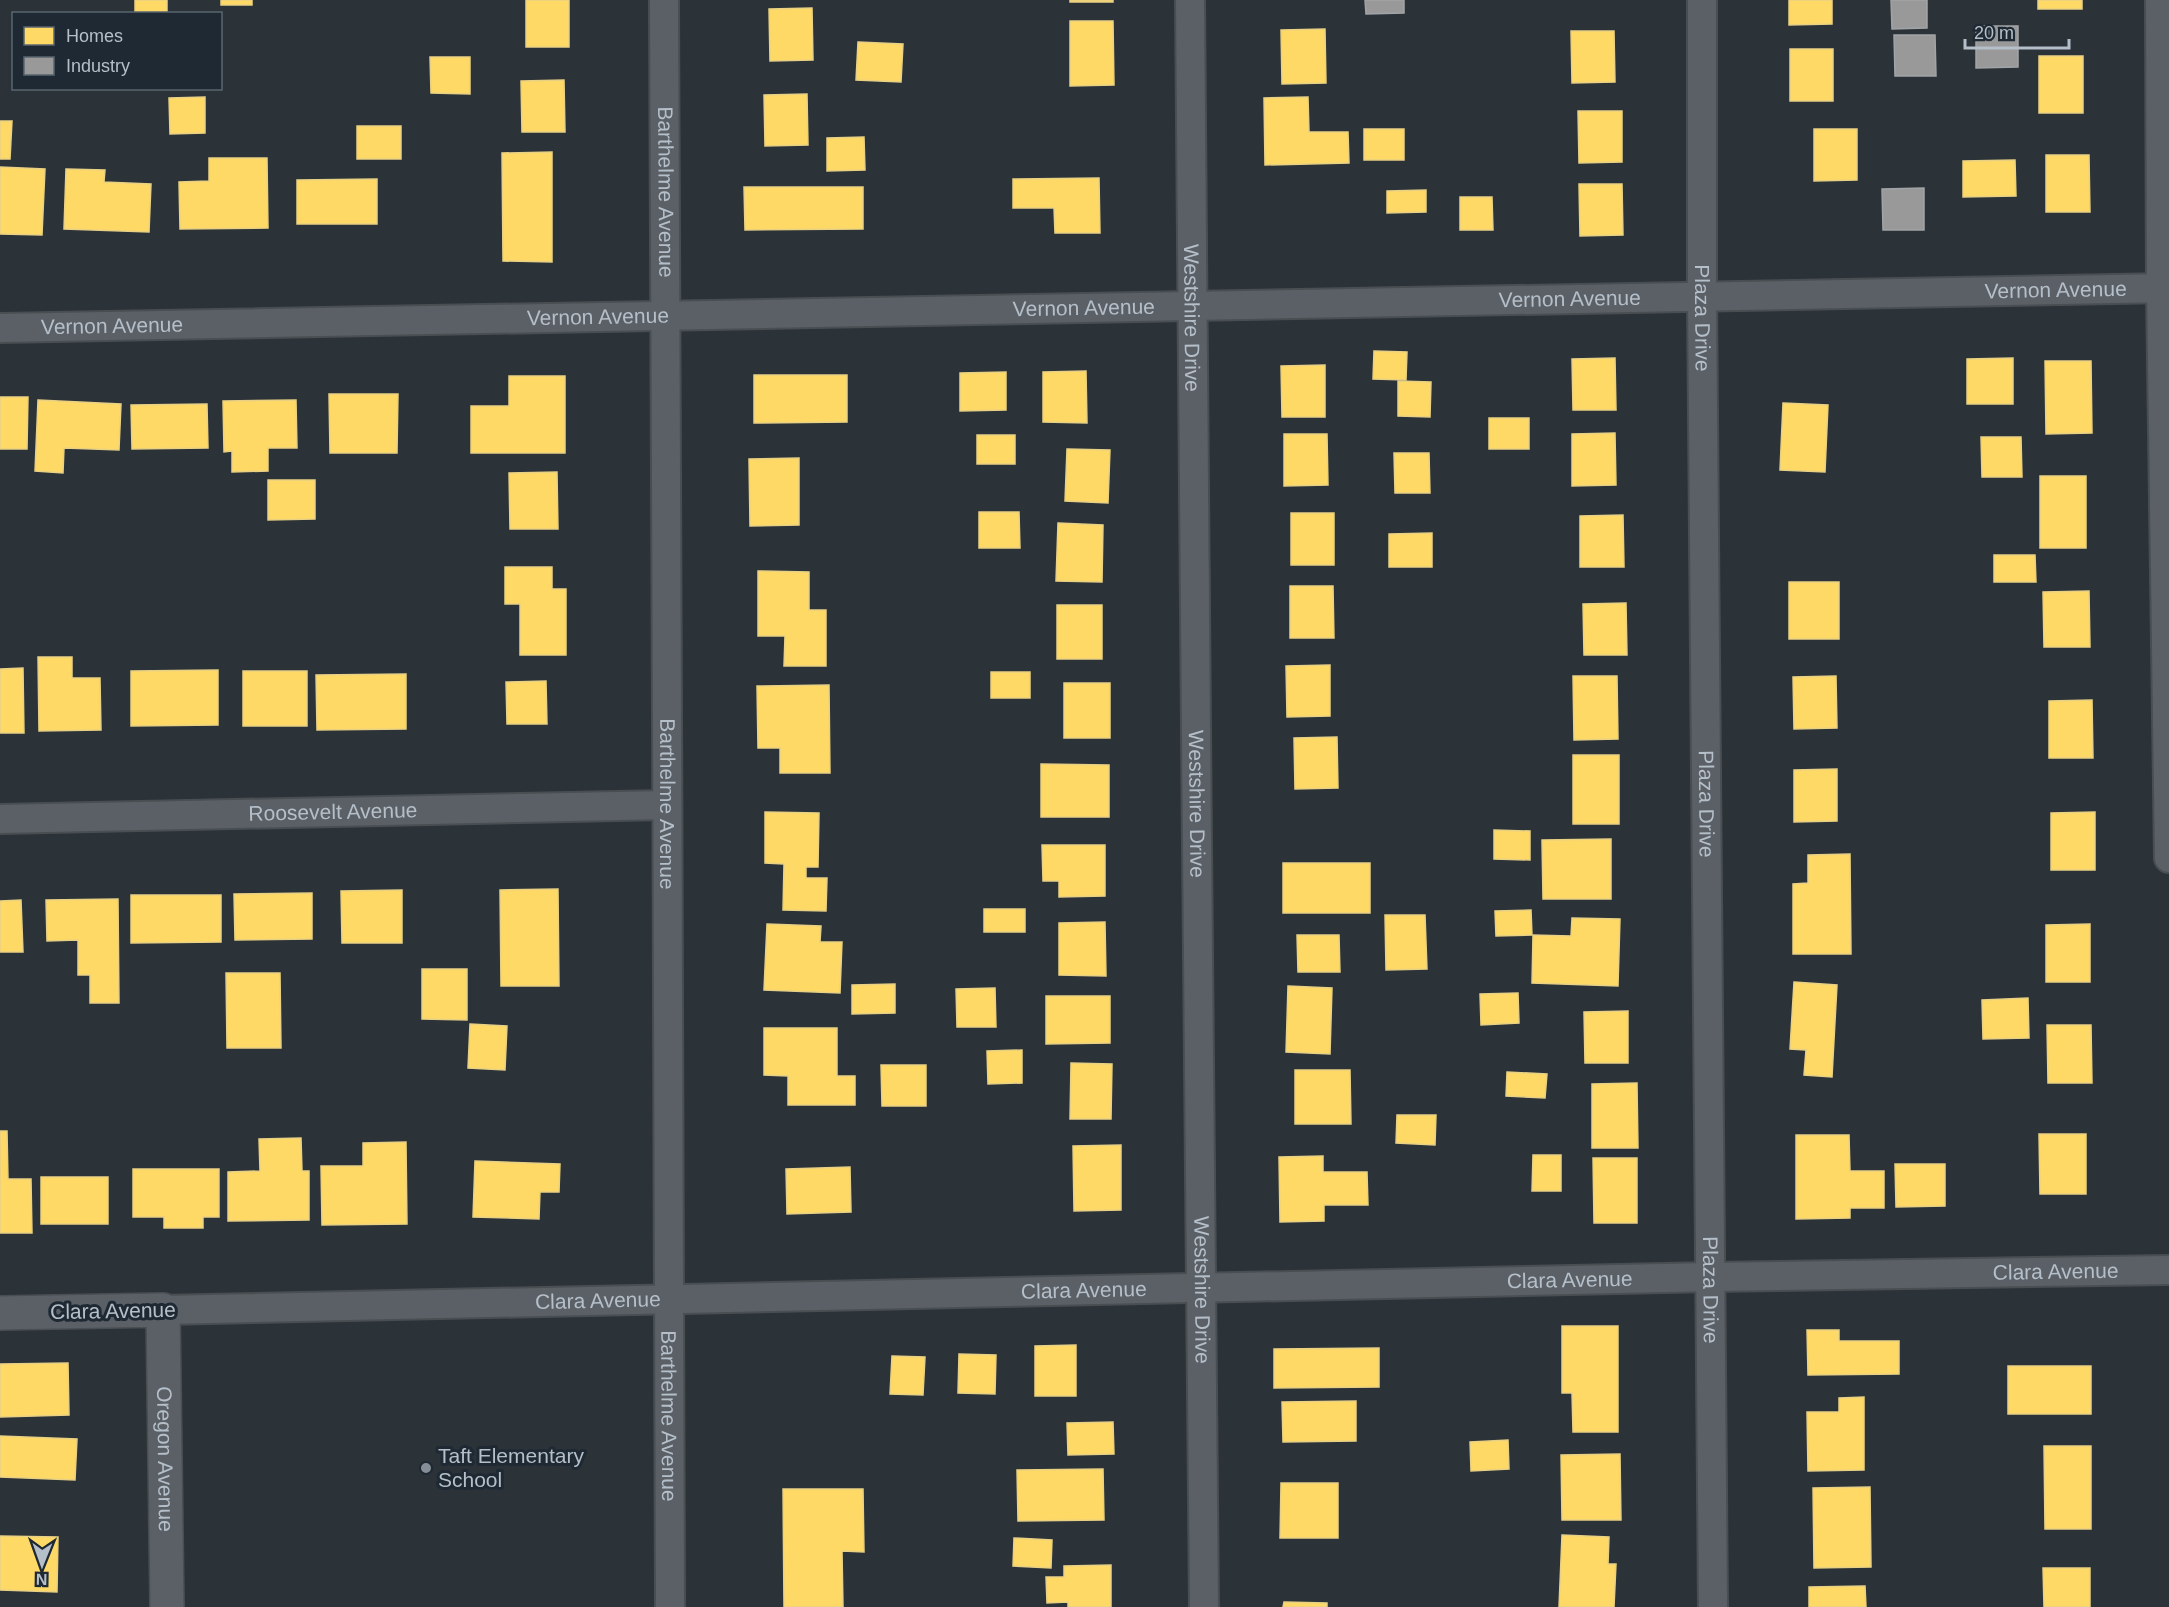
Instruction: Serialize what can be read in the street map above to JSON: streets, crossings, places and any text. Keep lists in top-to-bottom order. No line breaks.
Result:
{"streets":{"street":["Barthelme Avenue","Vernon Avenue","Westshire Drive","Plaza Drive","Roosevelt Avenue","Clara Avenue","Oregon Avenue"]},"crossings":[["Barthelme Avenue","Vernon Avenue"],["Barthelme Avenue","Roosevelt Avenue"],["Barthelme Avenue","Clara Avenue"],["Vernon Avenue","Westshire Drive"],["Vernon Avenue","Plaza Drive"],["Westshire Drive","Clara Avenue"],["Plaza Drive","Clara Avenue"],["Clara Avenue","Oregon Avenue"]],"places":["Taft Elementary School"],"legend":["Homes","Industry"],"scale_bar":"20 m","north":"bottom"}
